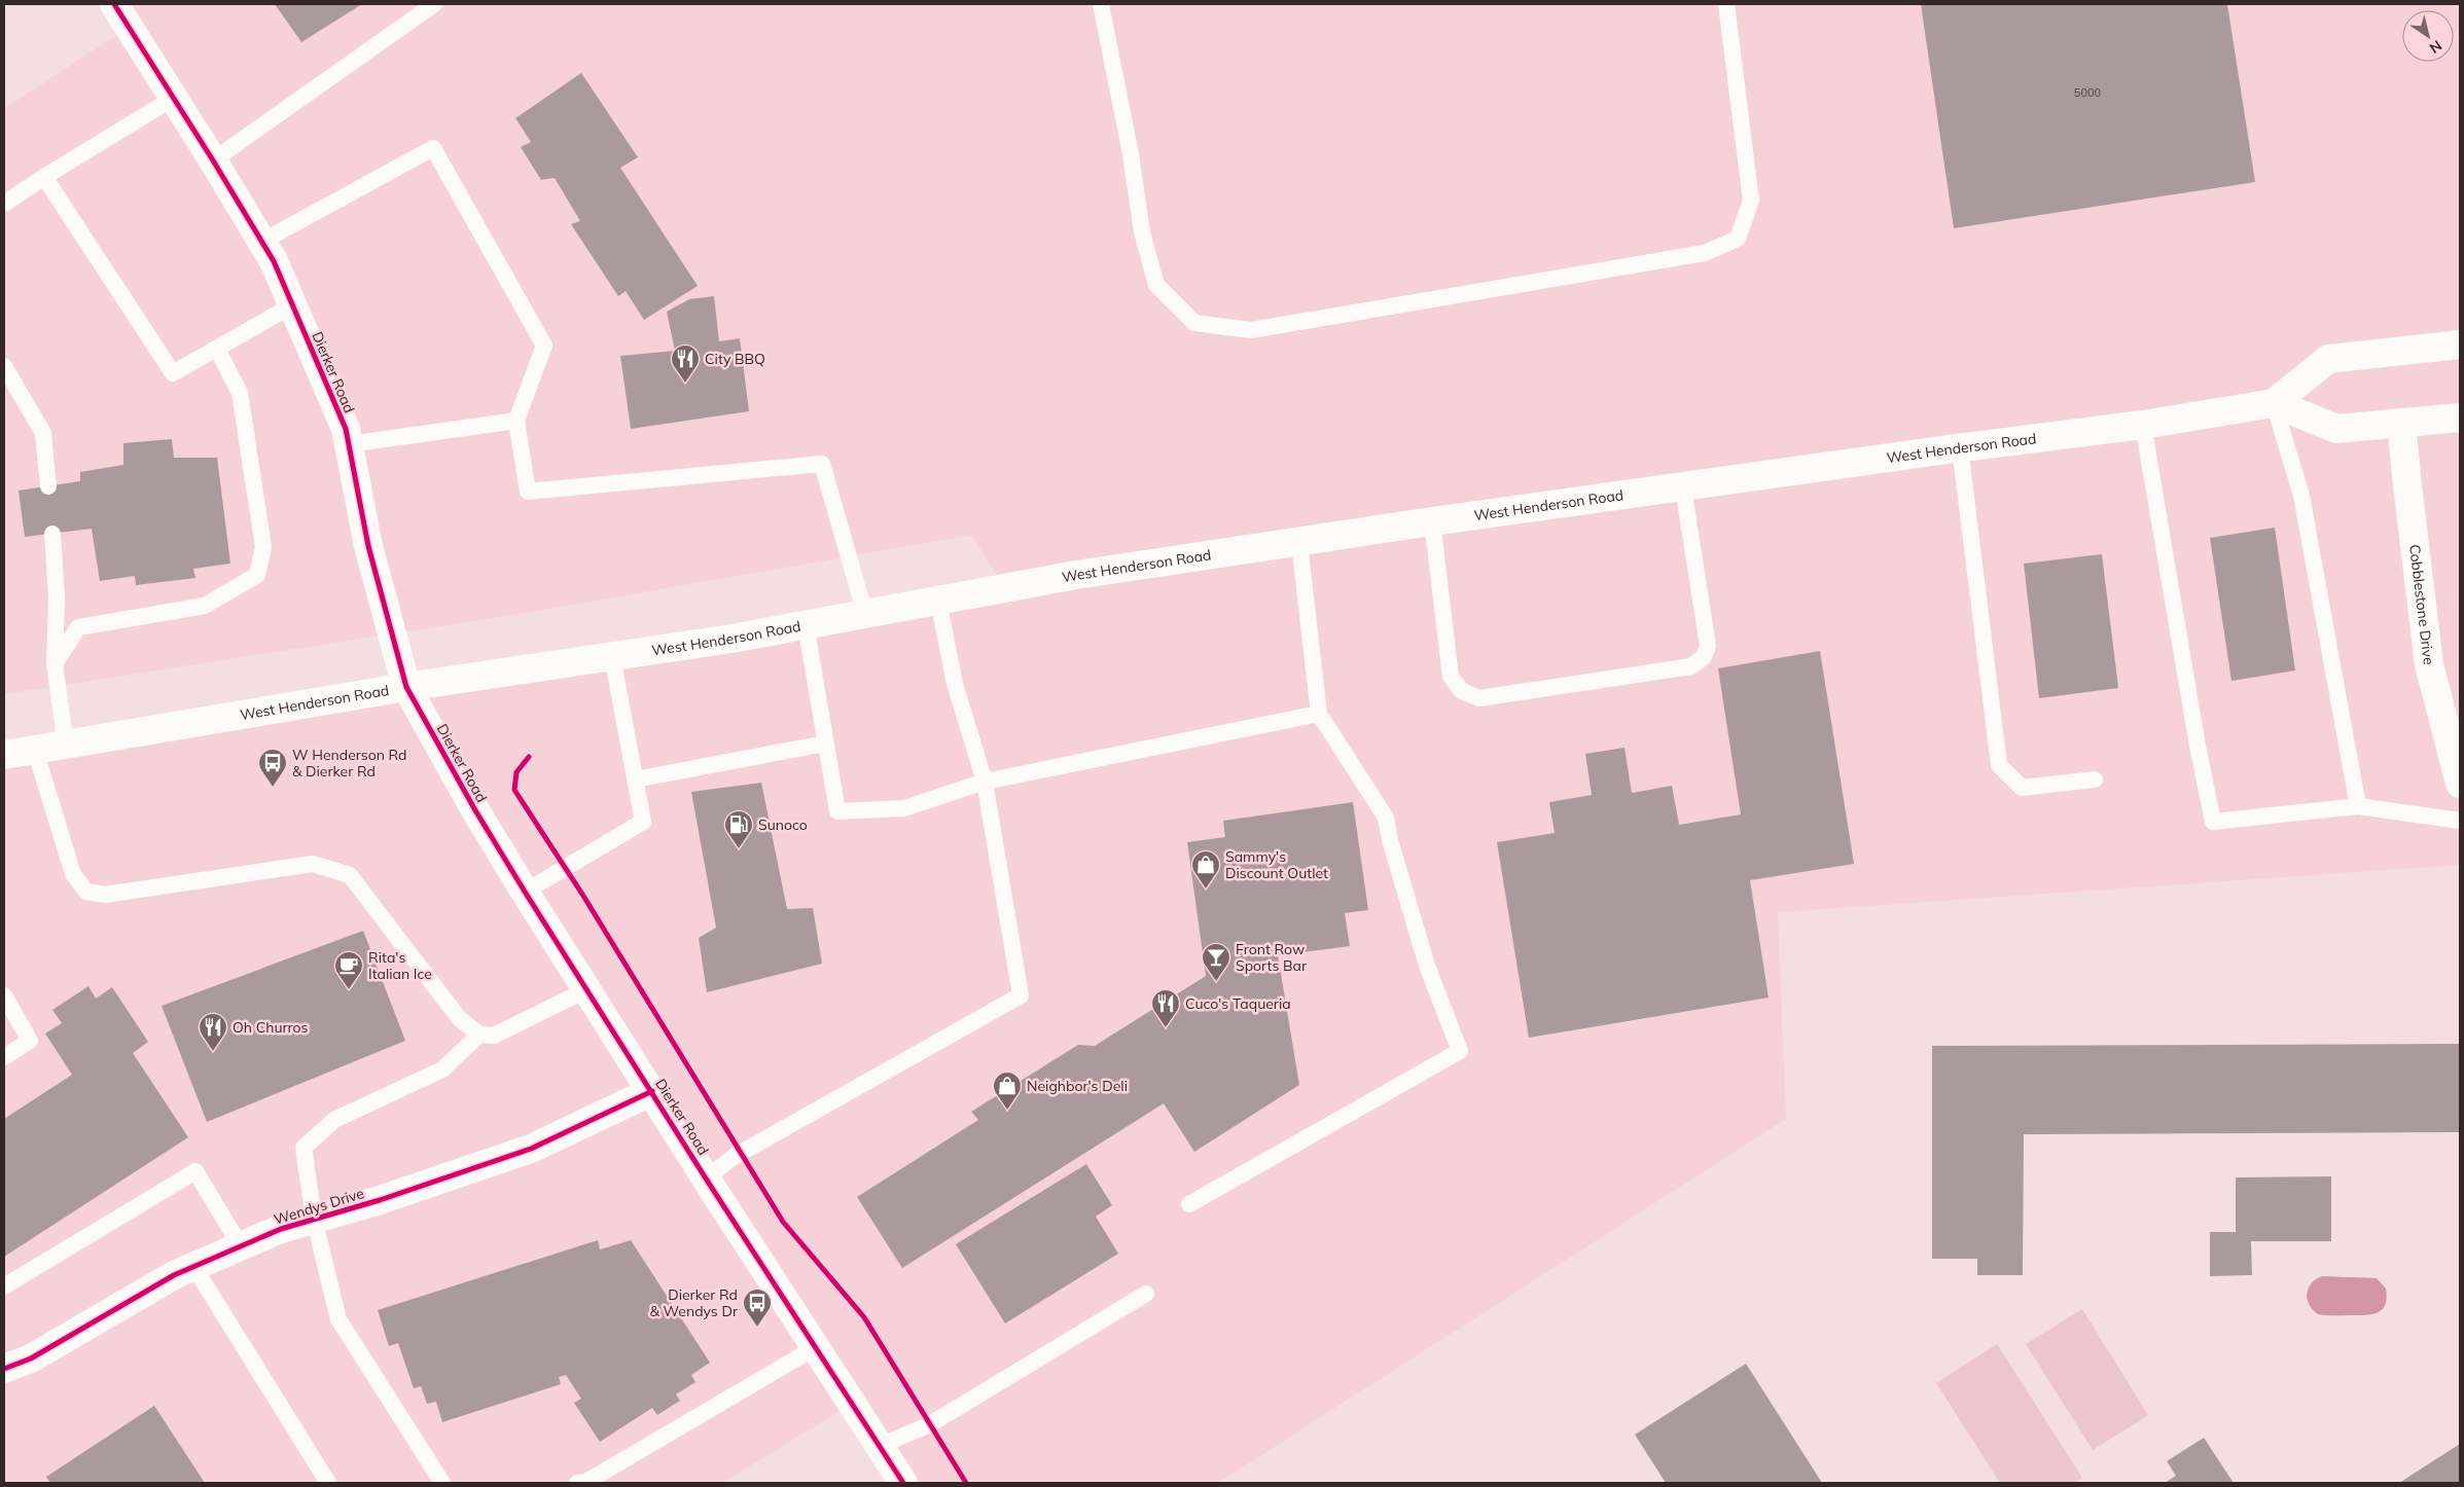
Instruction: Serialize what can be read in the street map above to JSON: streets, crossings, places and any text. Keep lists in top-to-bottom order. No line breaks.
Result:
{"streets":{"street":["Dierker Road","West Henderson Road","Cobblestone Drive","Wendys Drive"]},"crossings":[["Dierker Road","West Henderson Road"],["Dierker Road","Wendys Drive"]],"places":{"restaurant":["City BBQ","Cuco's Taqueria","Oh Churros"],"bus stop":["W Henderson Rd & Dierker Rd","Dierker Rd & Wendys Dr"],"fuel station":["Sunoco"],"shop":["Sammy's Discount Outlet","Neighbor's Deli"],"bar":["Front Row Sports Bar"],"cafe":["Rita's Italian Ice"]},"house_numbers":["5000"],"north":"bottom right"}
